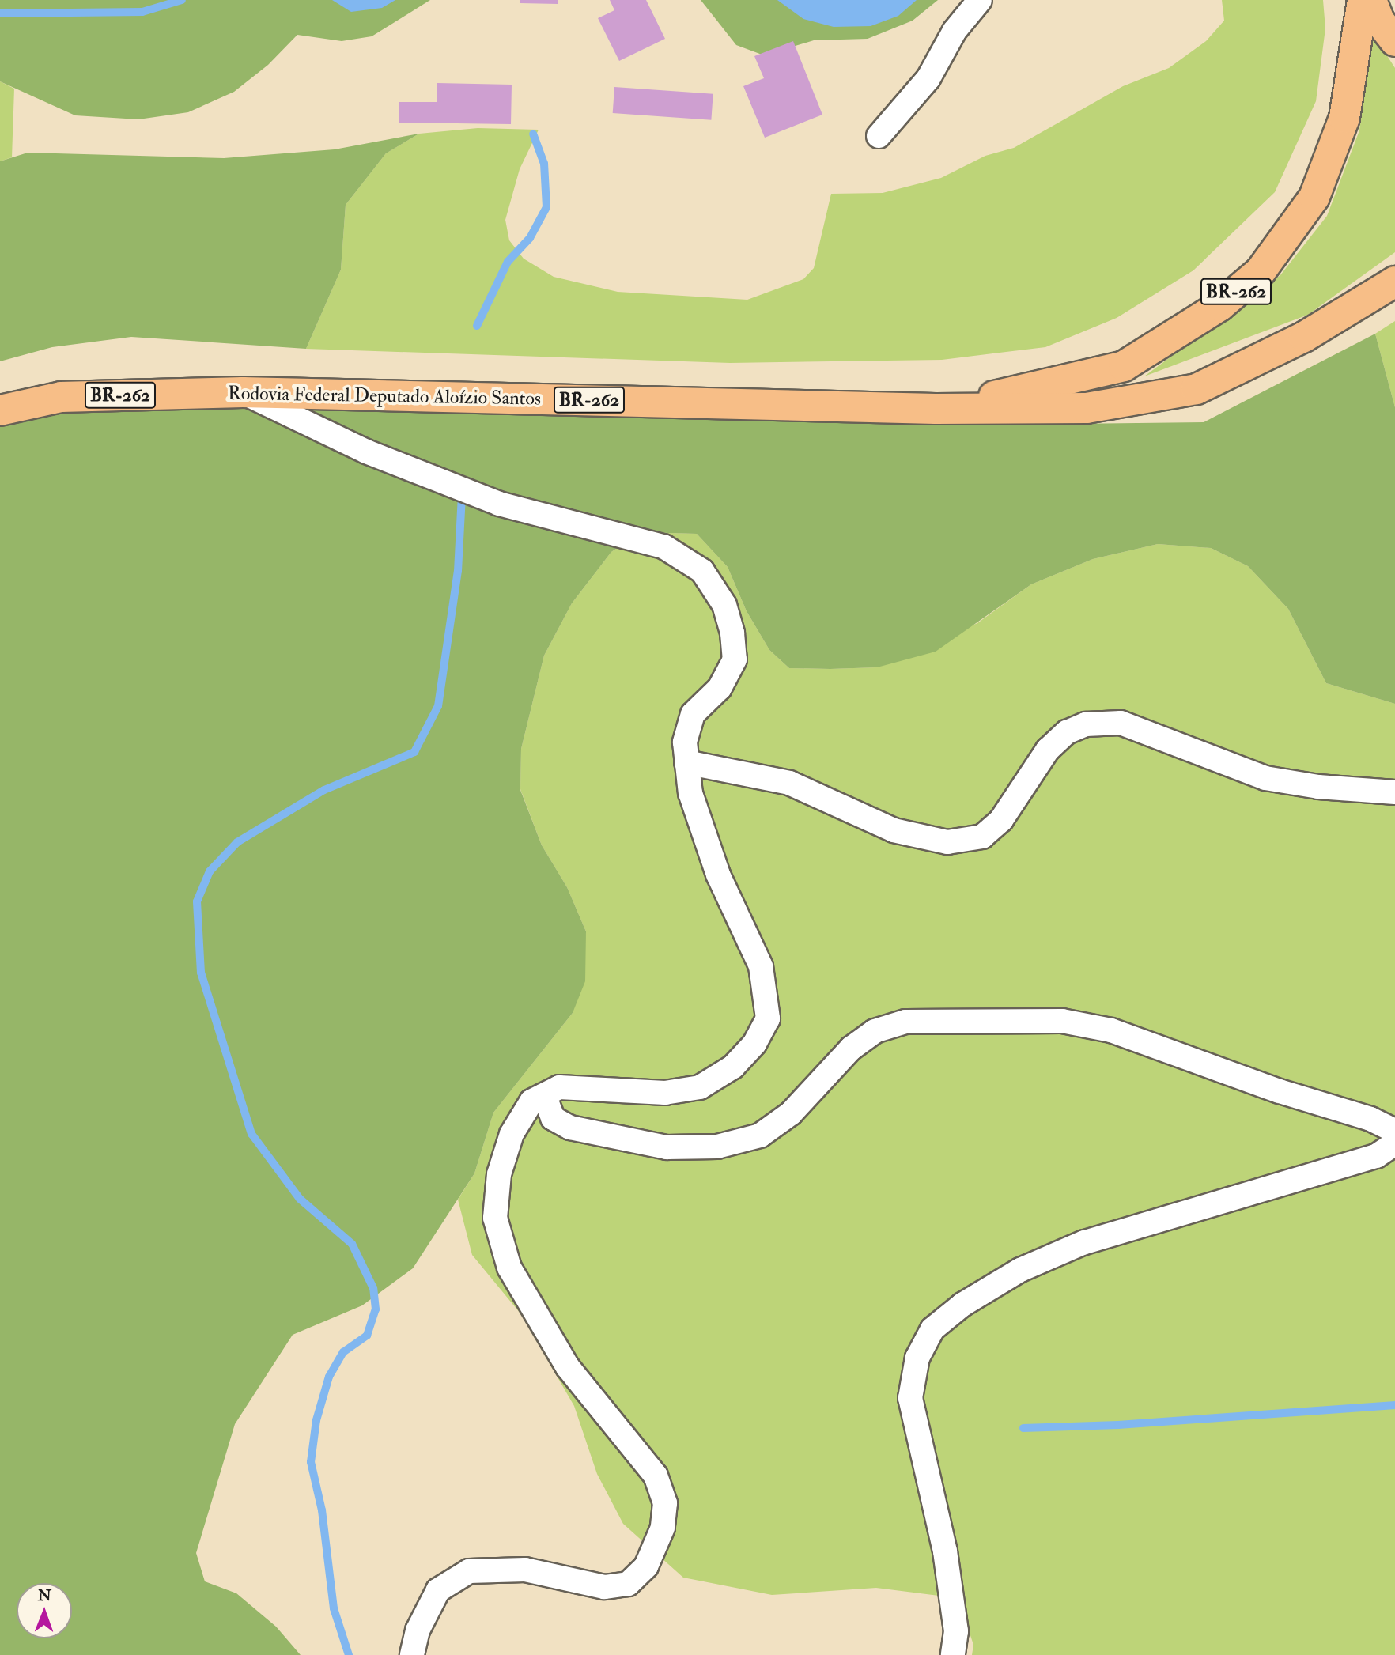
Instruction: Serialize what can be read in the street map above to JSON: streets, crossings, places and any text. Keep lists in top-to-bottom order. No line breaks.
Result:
{"streets":{"highway":["BR-262","Rodovia Federal Deputado Aloízio Santos"]},"north":"top"}
